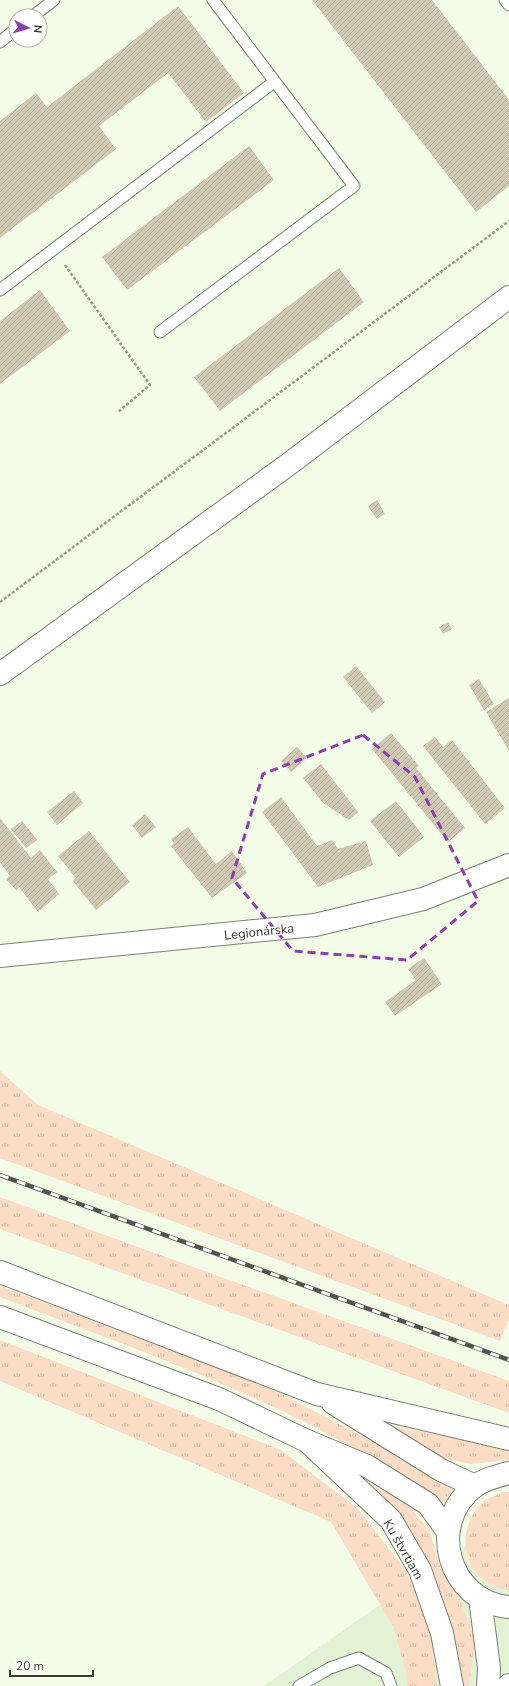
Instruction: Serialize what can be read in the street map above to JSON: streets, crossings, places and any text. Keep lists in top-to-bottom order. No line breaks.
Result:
{"streets":{"main road":["Legionárska","Ku štvrtiam"]},"scale_bar":"20 m","north":"right"}
